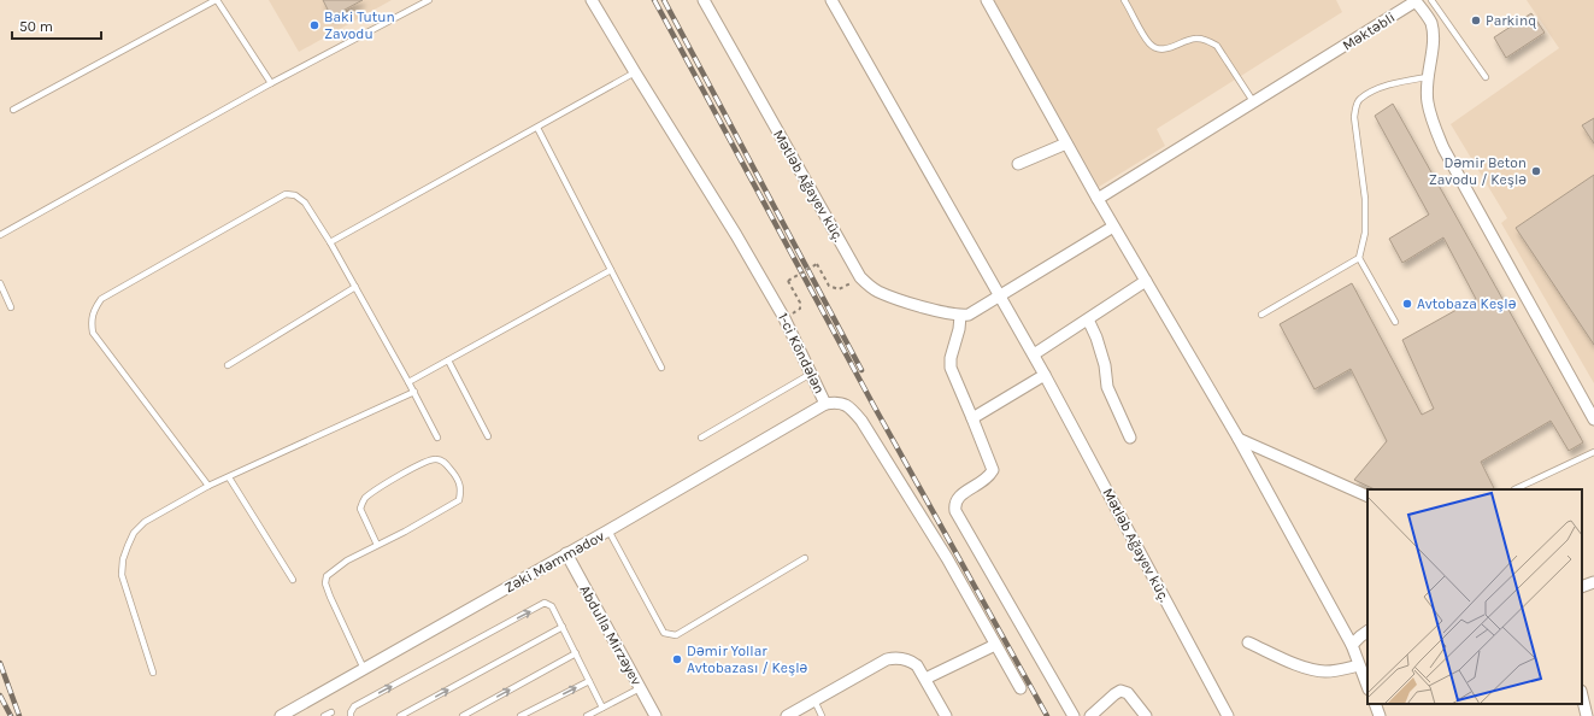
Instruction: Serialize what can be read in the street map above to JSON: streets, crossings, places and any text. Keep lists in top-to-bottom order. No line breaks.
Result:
{"streets":{"street":["Məktəbli","Mətləb Ağayev küç.","1-ci Köndələn","Zəki Məmmədov","Abdulla Mirzəyev"]},"crossings":[["1-ci Köndələn","Zəki Məmmədov"],["Zəki Məmmədov","Abdulla Mirzəyev"]],"places":["Parkinq","Baki Tutun Zavodu","Dəmir Beton Zavodu / Keşlə","Avtobaza Keşlə","Dəmir Yollar Avtobazası / Keşlə"],"scale_bar":"50 m"}
